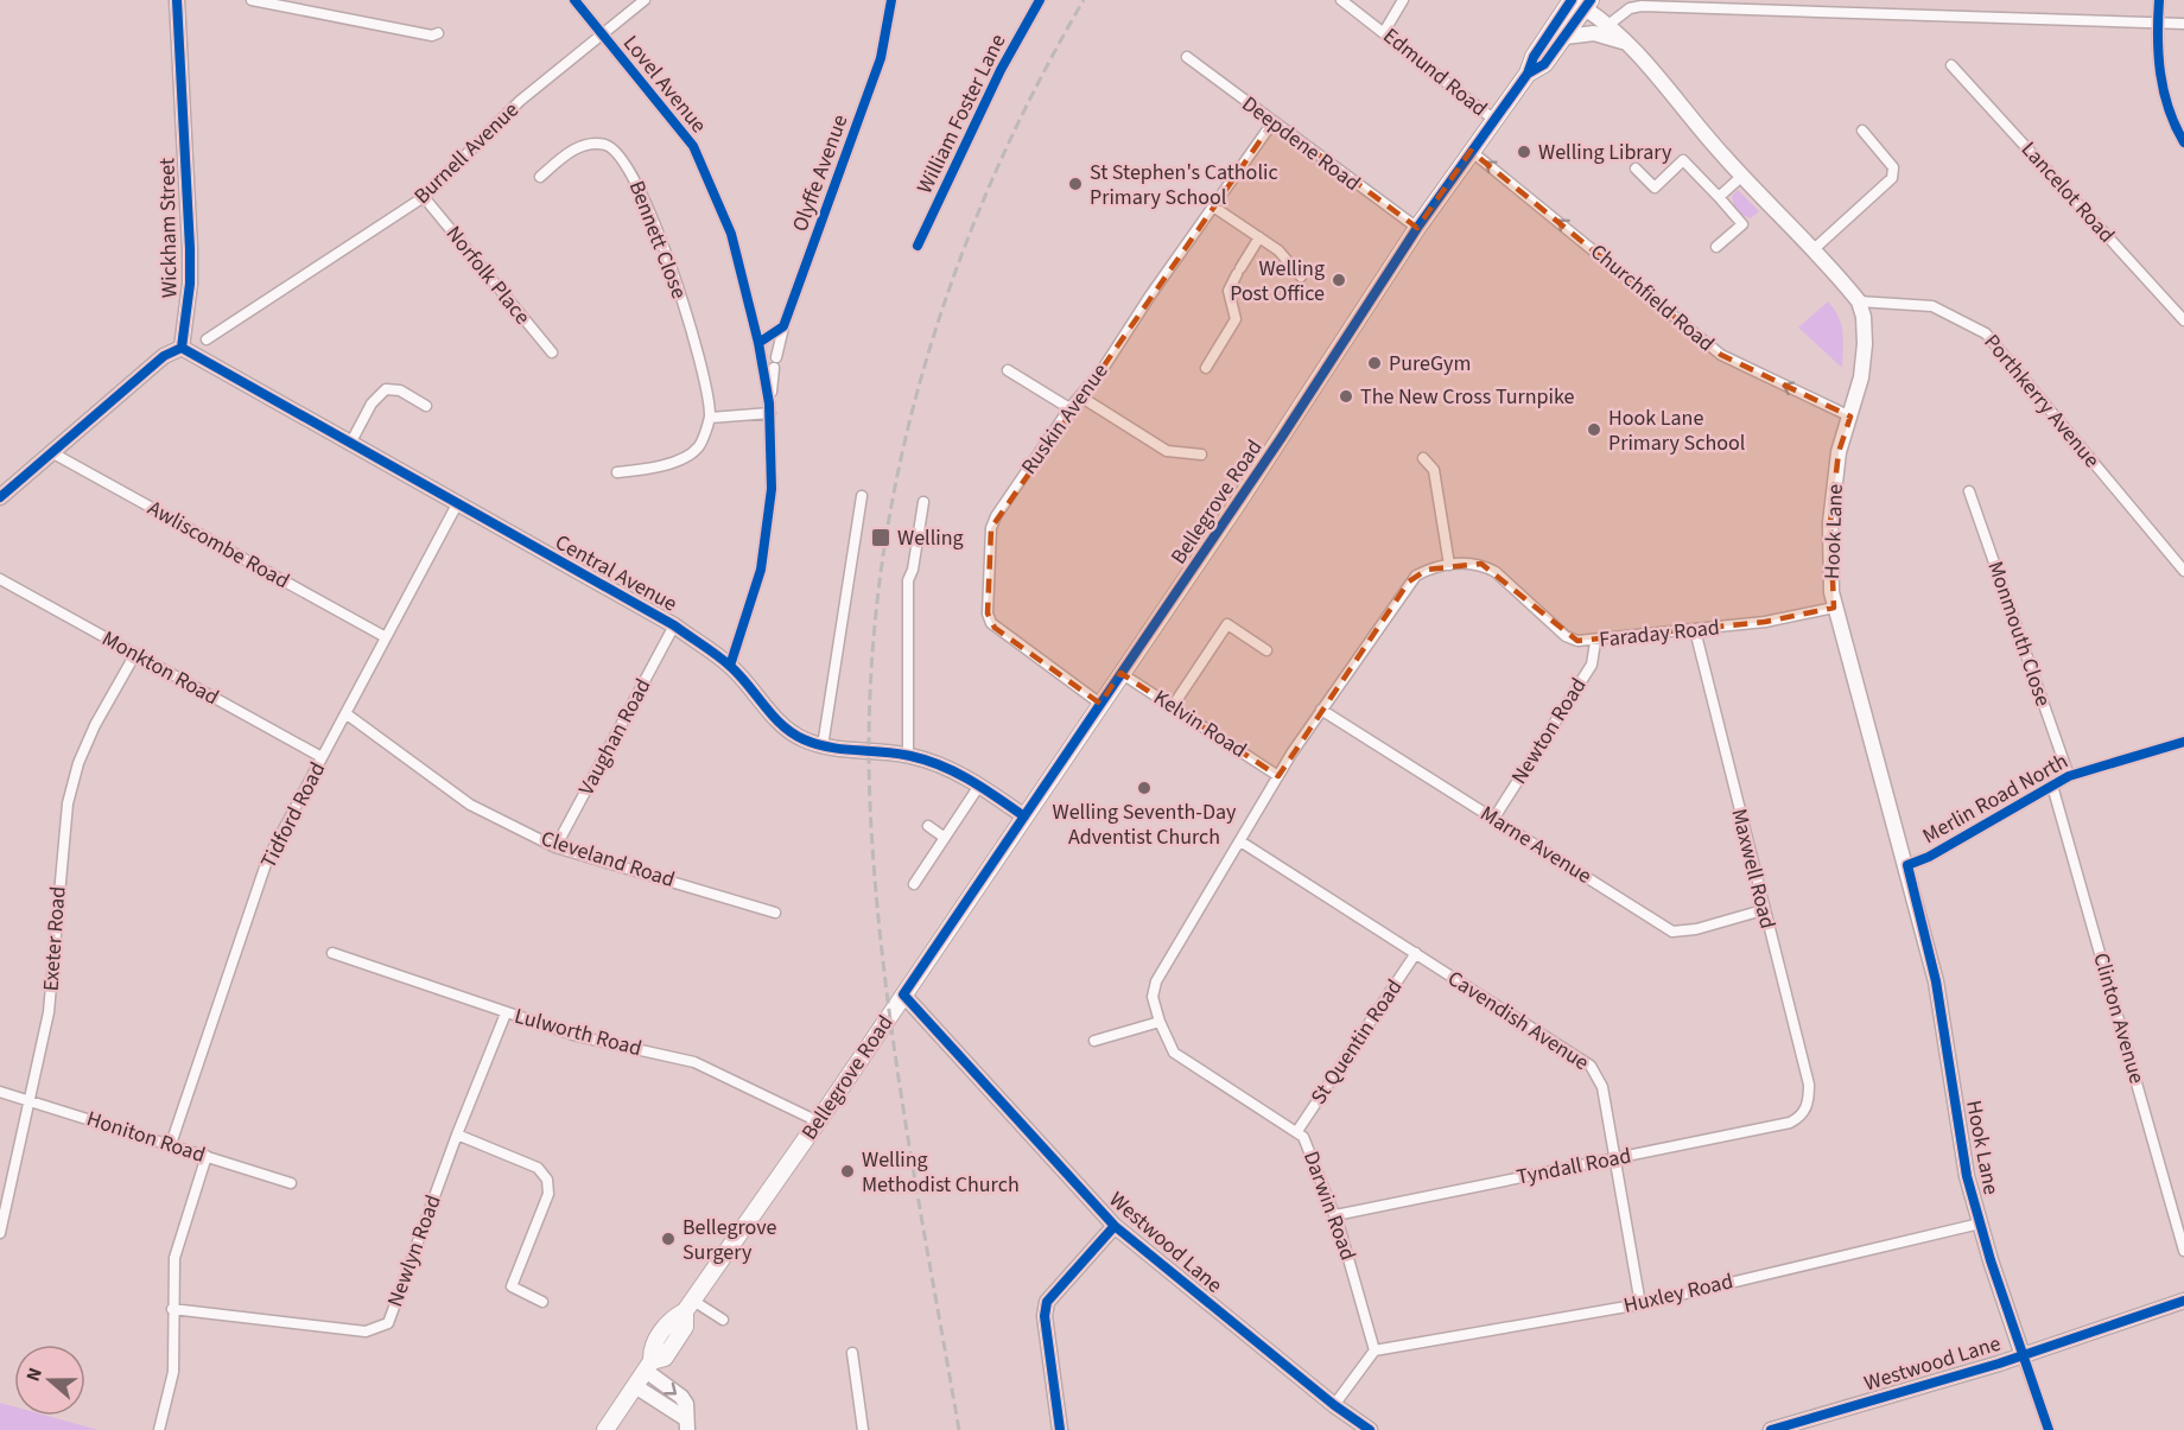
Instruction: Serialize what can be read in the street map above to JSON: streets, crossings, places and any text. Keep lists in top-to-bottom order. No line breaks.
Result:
{"streets":{"main road":["Bellegrove Road"],"street":["Edmund Road","Lovel Avenue","William Foster Lane","Deepdene Road","Burnell Avenue","Olyffe Avenue","Lancelot Road","Wickham Street","Bennett Close","Norfolk Place","Churchfield Road","Porthkerry Avenue","Ruskin Avenue","Hook Lane","Awliscombe Road","Central Avenue","Faraday Road","Monmouth Close","Monkton Road","Kelvin Road","Newton Road","Vaughan Road","Merlin Road North","Tidford Road","Marne Avenue","Cleveland Road","Maxwell Road","Exeter Road","Clinton Avenue","Cavendish Avenue","Lulworth Road","St Quentin Road","Honiton Road","Tyndall Road","Darwin Road","Westwood Lane","Newlyn Road","Huxley Road"]},"crossings":[["Edmund Road","Bellegrove Road"],["Lovel Avenue","Burnell Avenue"],["Lovel Avenue","Olyffe Avenue"],["Lovel Avenue","Central Avenue"],["Deepdene Road","Ruskin Avenue"],["Deepdene Road","Bellegrove Road"],["Burnell Avenue","Norfolk Place"],["Wickham Street","Central Avenue"],["Churchfield Road","Bellegrove Road"],["Churchfield Road","Hook Lane"],["Porthkerry Avenue","Hook Lane"],["Ruskin Avenue","Bellegrove Road"],["Bellegrove Road","Central Avenue"],["Bellegrove Road","Kelvin Road"],["Bellegrove Road","Lulworth Road"],["Bellegrove Road","Westwood Lane"],["Hook Lane","Faraday Road"],["Hook Lane","Merlin Road North"],["Hook Lane","Westwood Lane"],["Hook Lane","Huxley Road"],["Awliscombe Road","Tidford Road"],["Central Avenue","Vaughan Road"],["Central Avenue","Tidford Road"],["Faraday Road","Kelvin Road"],["Faraday Road","Newton Road"],["Faraday Road","Marne Avenue"],["Faraday Road","Maxwell Road"],["Faraday Road","Darwin Road"],["Monmouth Close","Merlin Road North"],["Monkton Road","Tidford Road"],["Monkton Road","Exeter Road"],["Kelvin Road","Darwin Road"],["Newton Road","Marne Avenue"],["Vaughan Road","Cleveland Road"],["Merlin Road North","Clinton Avenue"],["Tidford Road","Cleveland Road"],["Tidford Road","Honiton Road"],["Marne Avenue","Maxwell Road"],["Maxwell Road","Tyndall Road"],["Exeter Road","Honiton Road"],["Cavendish Avenue","St Quentin Road"],["Cavendish Avenue","Tyndall Road"],["Cavendish Avenue","Darwin Road"],["Cavendish Avenue","Huxley Road"],["Lulworth Road","Newlyn Road"],["St Quentin Road","Darwin Road"],["Tyndall Road","Darwin Road"],["Darwin Road","Huxley Road"]],"one_way":["Churchfield Road"],"places":{"other":["Welling Library","St Stephen's Catholic Primary School","Welling Post Office","PureGym","The New Cross Turnpike","Hook Lane Primary School","Welling Seventh-Day Adventist Church","Welling Methodist Church","Bellegrove Surgery"],"transit":["Welling"]},"north":"left"}
